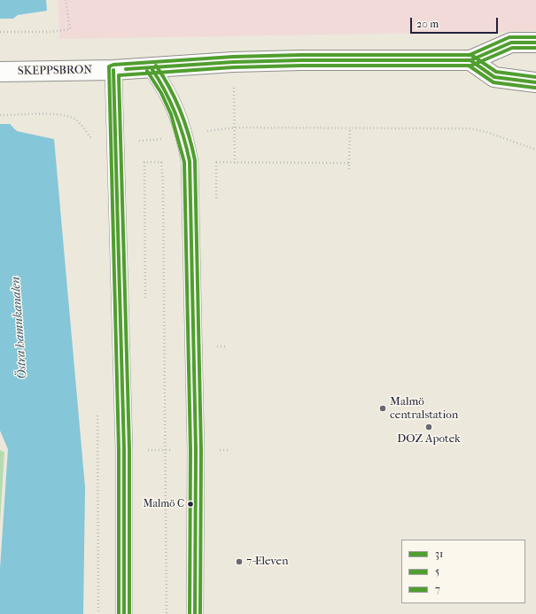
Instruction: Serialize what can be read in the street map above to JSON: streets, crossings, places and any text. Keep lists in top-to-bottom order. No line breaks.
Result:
{"streets":{"street":["SKEPPSBRON"]},"water":["Östra hamnkanalen"],"places":["Malmö centralstation","DOZ Apotek","Malmö C","7-Eleven"],"lines":["transit line 7","transit line 31","transit line 5"],"legend":["31","5","7"],"scale_bar":"20 m"}
